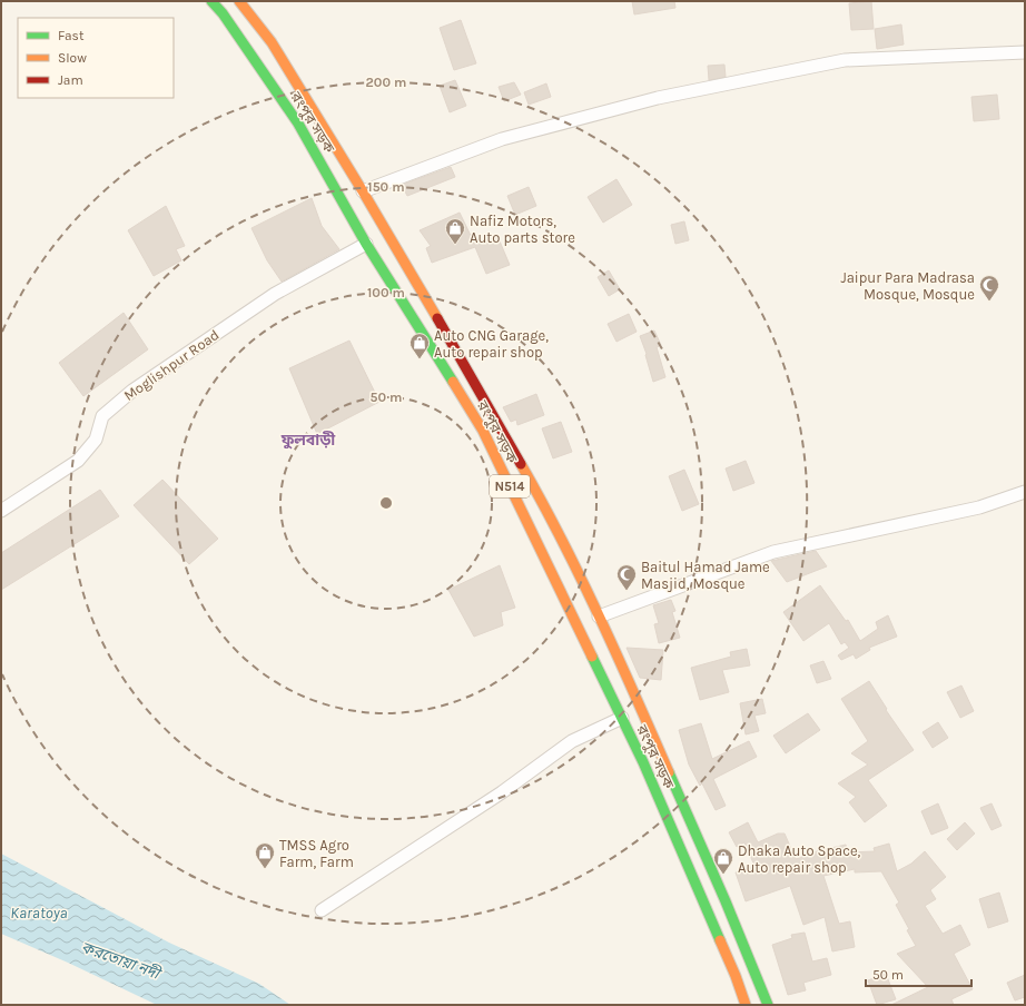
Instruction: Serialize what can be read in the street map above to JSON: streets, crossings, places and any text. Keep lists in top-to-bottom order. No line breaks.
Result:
{"streets":{"highway":["রংপুর সড়ক","N514"],"street":["Moglishpur Road"]},"crossings":[["রংপুর সড়ক","Moglishpur Road"]],"districts":["ফুলবাড়ী"],"water":["Karatoya","করতোয়া নদী"],"places":{"shop":["Nafiz Motors, Auto parts store","Auto CNG Garage, Auto repair shop","TMSS Agro Farm, Farm","Dhaka Auto Space, Auto repair shop"],"mosque":["Jaipur Para Madrasa Mosque, Mosque","Baitul Hamad Jame Masjid, Mosque"]},"legend":["Fast","Slow","Jam"],"scale_bar":"50 m","rings":["200 m","150 m","100 m","50 m"]}
